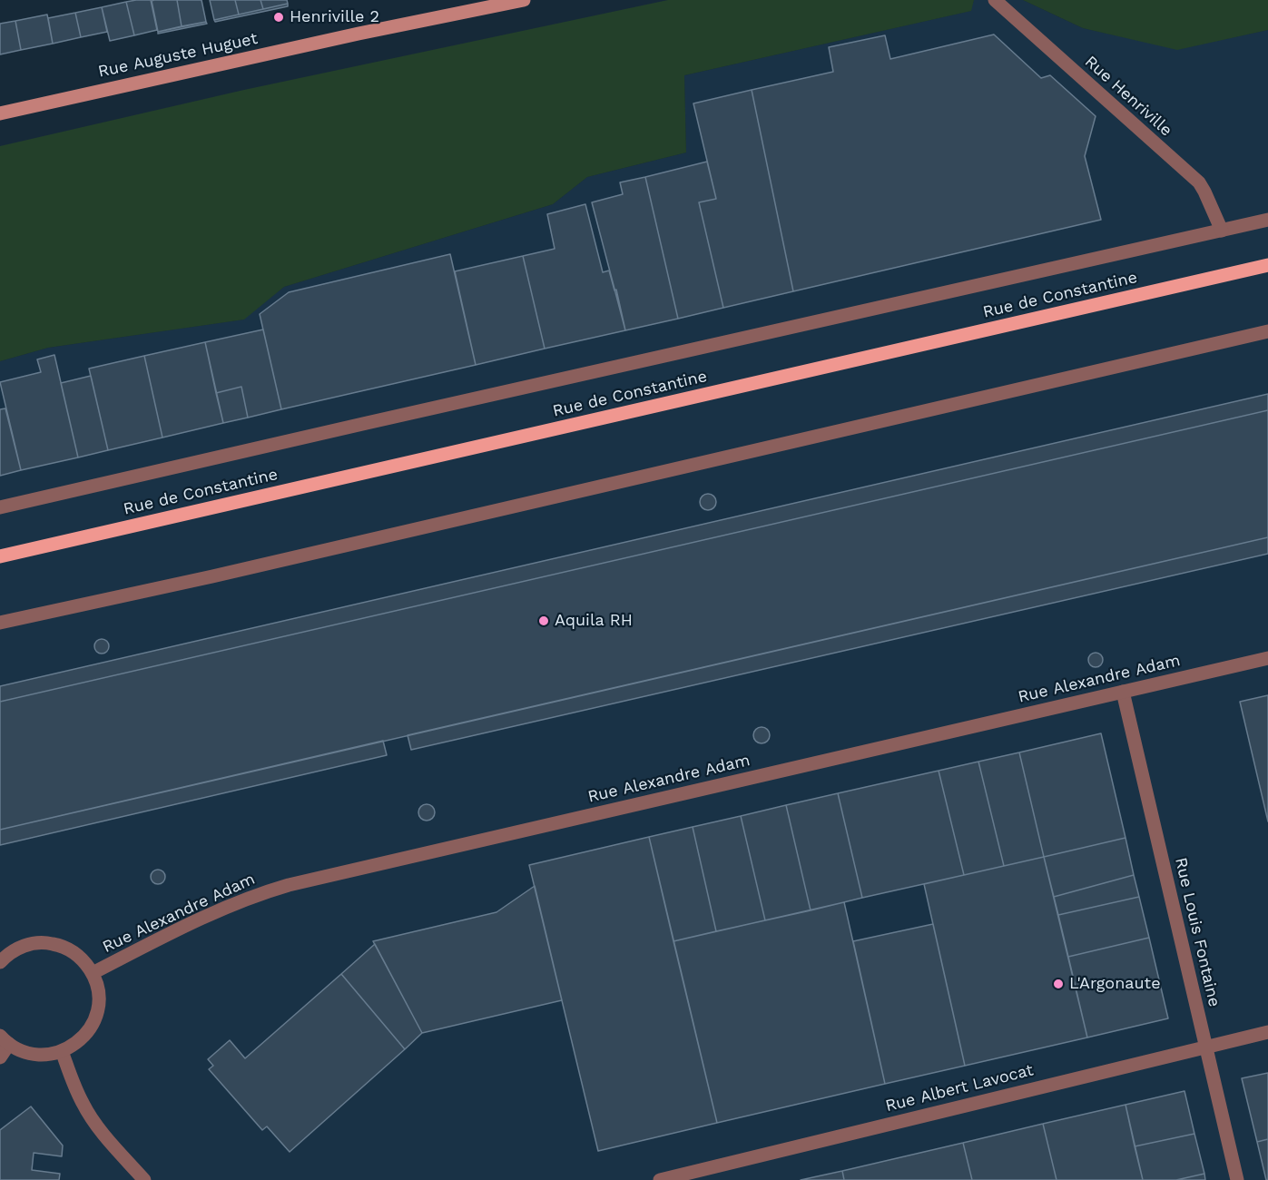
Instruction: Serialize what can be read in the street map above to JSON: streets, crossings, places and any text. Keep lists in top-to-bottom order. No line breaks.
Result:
{"streets":{"main road":["Rue Auguste Huguet","Rue de Constantine"],"street":["Rue Henriville","Rue Alexandre Adam","Rue Louis Fontaine","Rue Albert Lavocat"]},"crossings":[["Rue Alexandre Adam","Rue Louis Fontaine"],["Rue Louis Fontaine","Rue Albert Lavocat"]],"places":["Henriville 2","Aquila RH","L'Argonaute"]}
